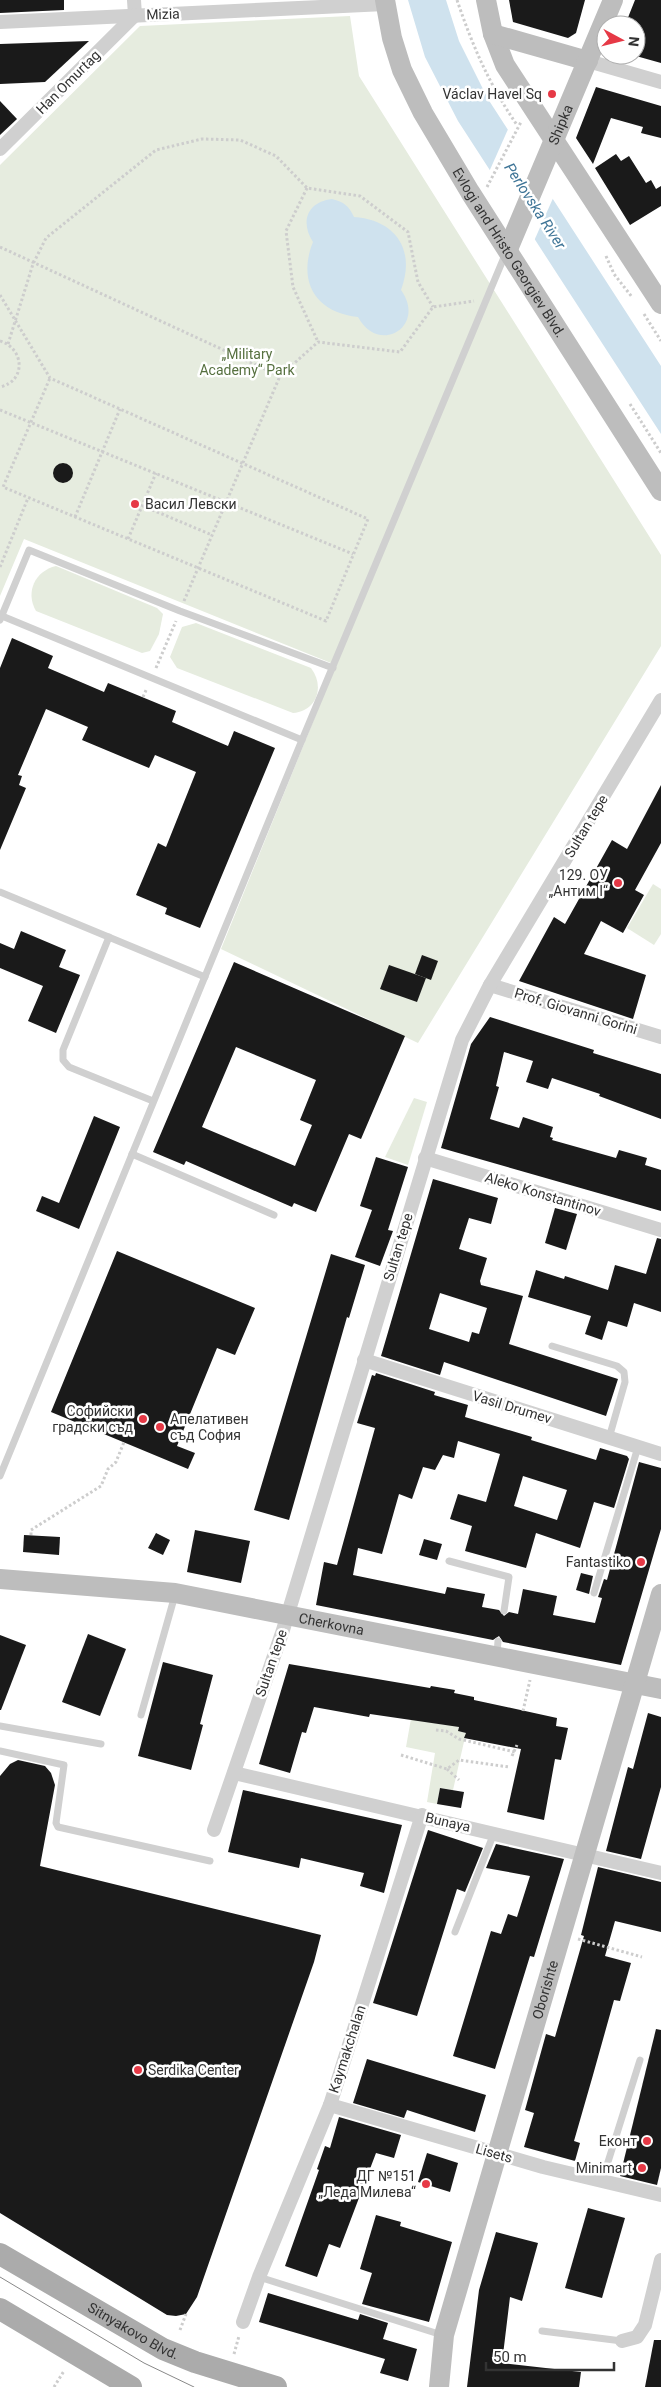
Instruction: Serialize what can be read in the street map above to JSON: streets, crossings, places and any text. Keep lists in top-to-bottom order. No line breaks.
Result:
{"streets":{"main road":["Sitnyakovo Blvd."],"street":["Mizia","Han Omurtag","Shipka","Evlogi and Hristo Georgiev Blvd.","Sultan tepe","Prof. Giovanni Gorini","Aleko Konstantinov","Vasil Drumev","Cherkovna","Bunaya","Oborishte","Kaymakchalan","Lisets"]},"crossings":[["Mizia","Han Omurtag"],["Mizia","Evlogi and Hristo Georgiev Blvd."],["Shipka","Evlogi and Hristo Georgiev Blvd."],["Sultan tepe","Prof. Giovanni Gorini"],["Sultan tepe","Aleko Konstantinov"],["Sultan tepe","Vasil Drumev"],["Sultan tepe","Cherkovna"],["Sultan tepe","Bunaya"],["Cherkovna","Oborishte"],["Bunaya","Oborishte"],["Bunaya","Kaymakchalan"],["Oborishte","Lisets"],["Kaymakchalan","Lisets"]],"water":["Perlovska River"],"parks":["„Military Academy“ Park"],"places":["Václav Havel Sq","Васил Левски","129. ОУ „Антим I“","Софийски градски съд","Апелативен съд София","Fantastiko","Serdika Center","Еконт","Minimart","ДГ №151 „Леда Милева“"],"scale_bar":"50 m","north":"right"}
